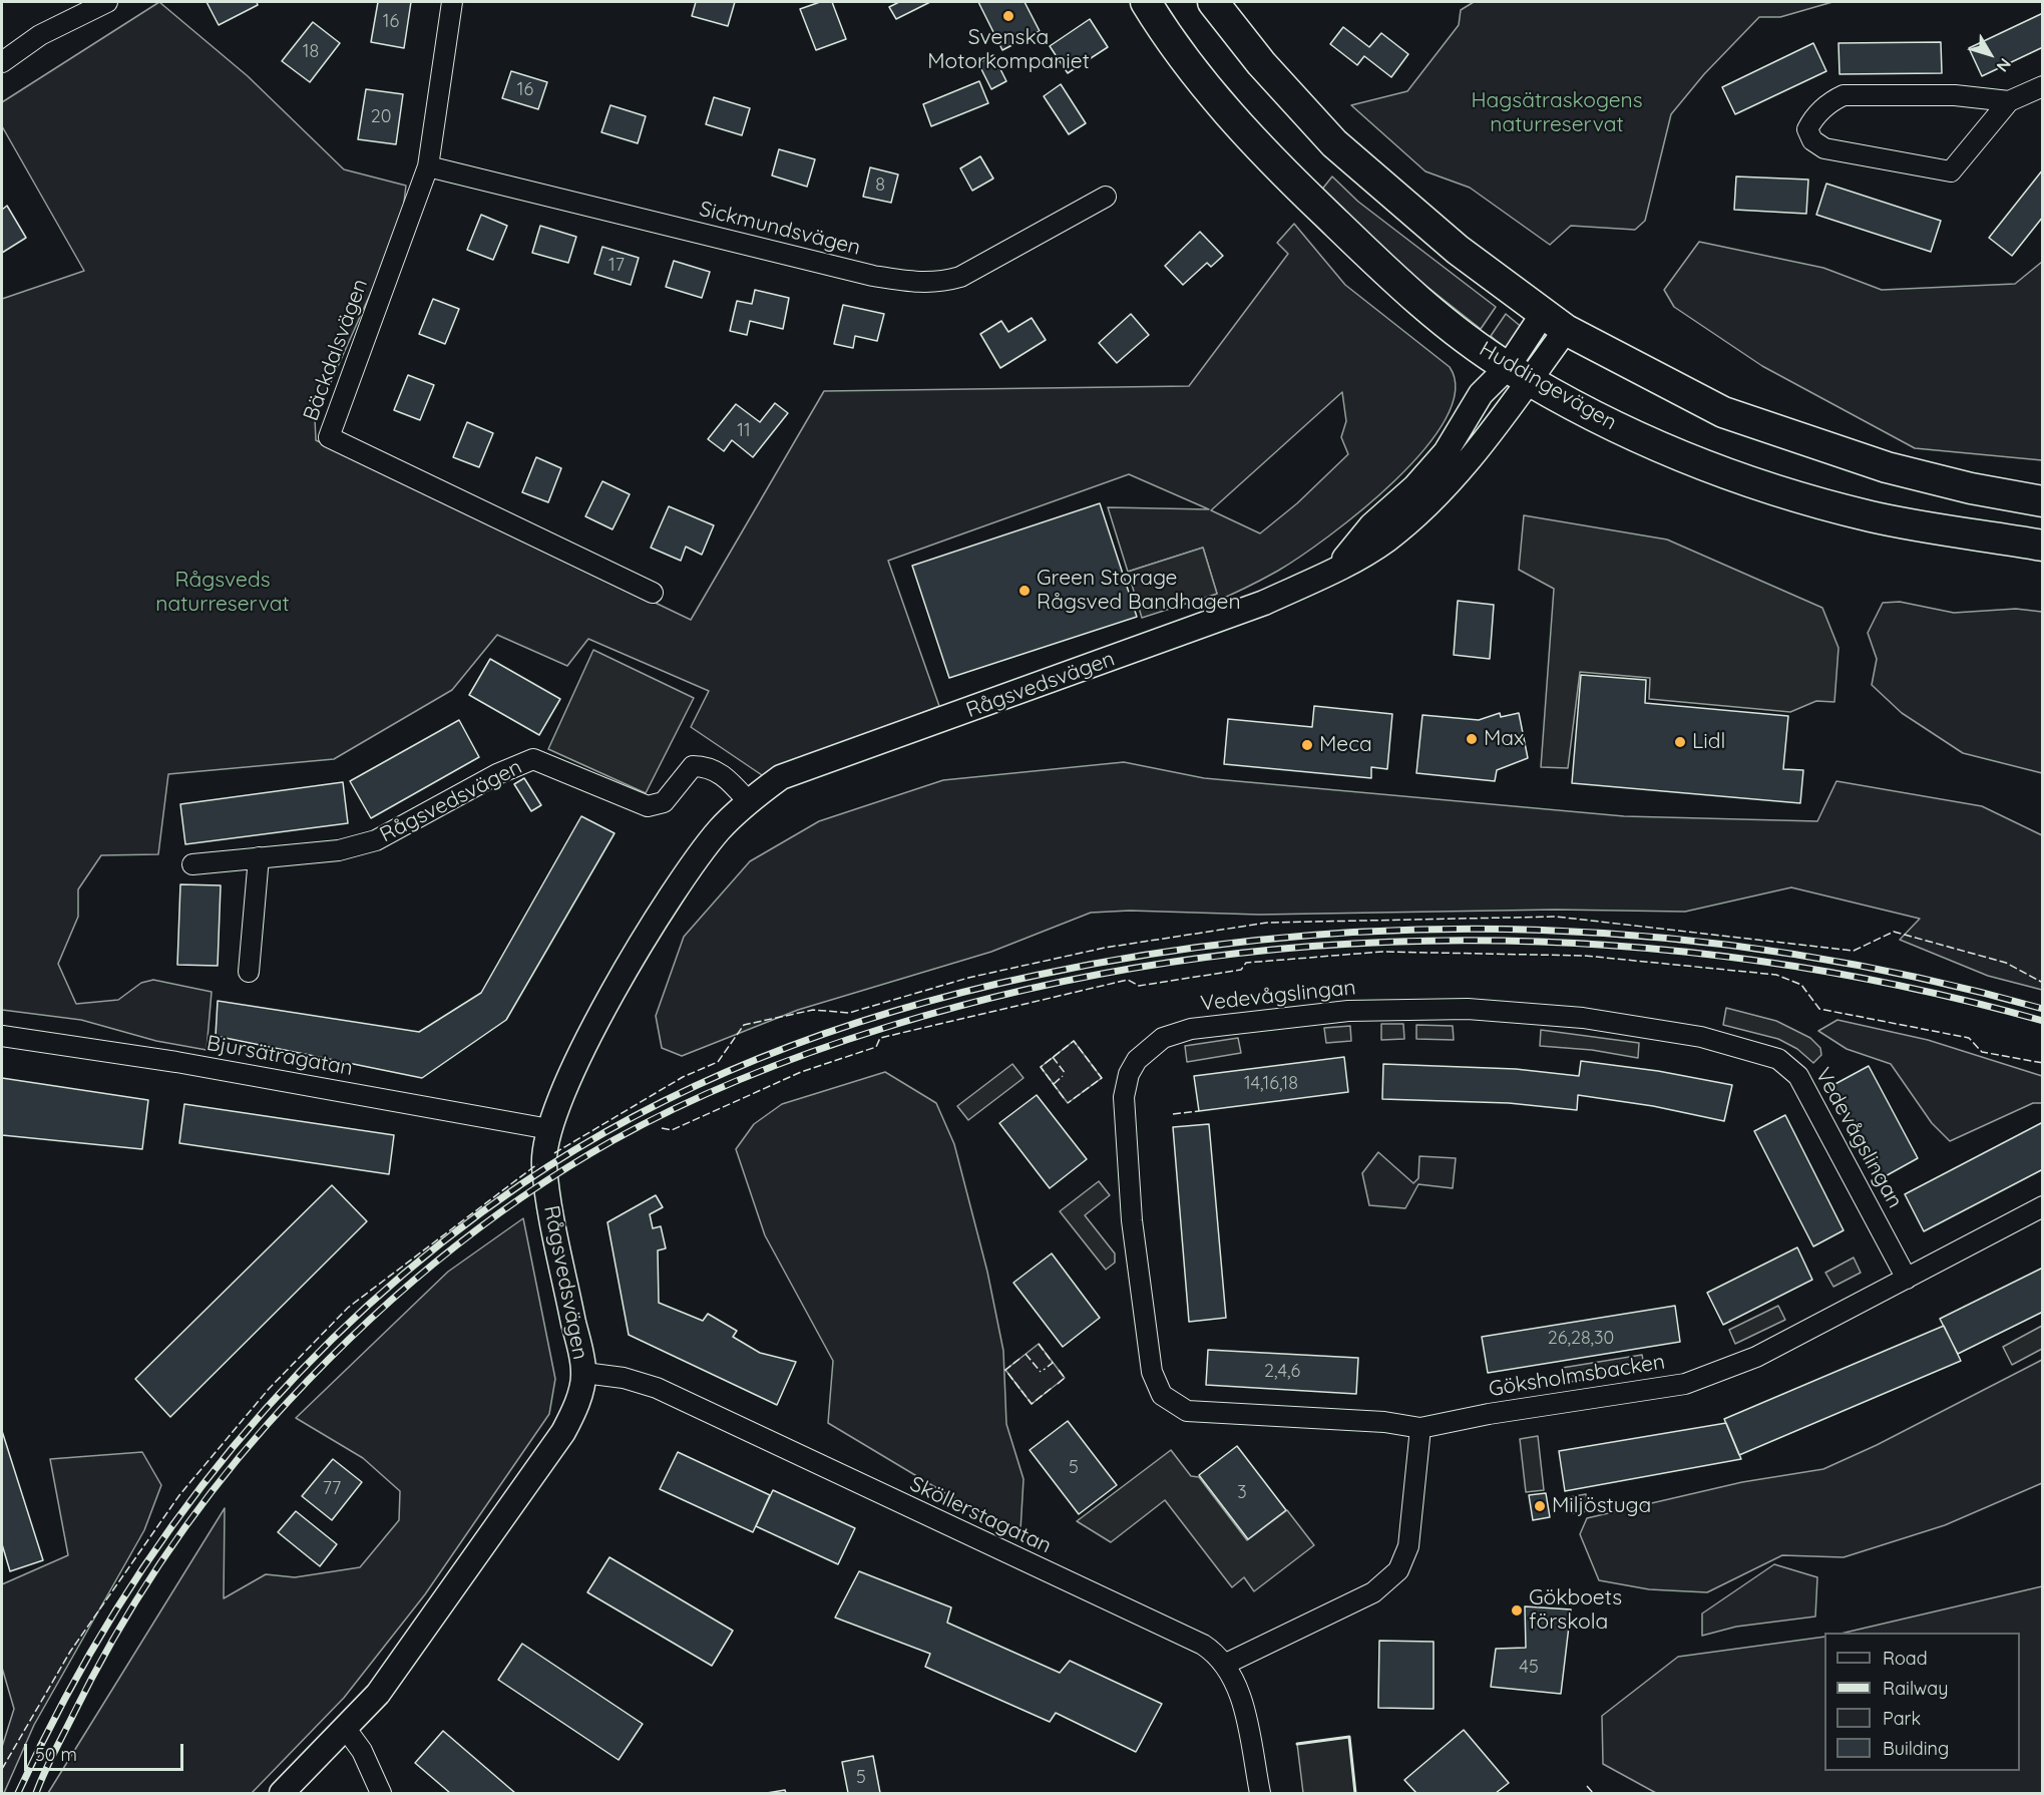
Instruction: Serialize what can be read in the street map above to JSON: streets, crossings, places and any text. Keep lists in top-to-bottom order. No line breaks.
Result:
{"streets":{"main road":["Huddingevägen"],"street":["Sickmundsvägen","Bäckdalsvägen","Rågsvedsvägen","Vedevågslingan","Bjursätragatan","Göksholmsbacken","Sköllerstagatan"]},"crossings":[["Sickmundsvägen","Bäckdalsvägen"],["Huddingevägen","Rågsvedsvägen"],["Rågsvedsvägen","Bjursätragatan"],["Rågsvedsvägen","Sköllerstagatan"],["Vedevågslingan","Göksholmsbacken"]],"parks":["Hagsätraskogens naturreservat","Rågsveds naturreservat"],"places":["Svenska Motorkompaniet","Green Storage Rågsved Bandhagen","Max","Lidl","Meca","Miljöstuga","Gökboets förskola"],"house_numbers":["16","18","16","20","8","17","11","14,16,18","26,28,30","2,4,6","5","77","3","45","5"],"legend":["Road","Railway","Park","Building"],"scale_bar":"50 m","north":"bottom right"}
